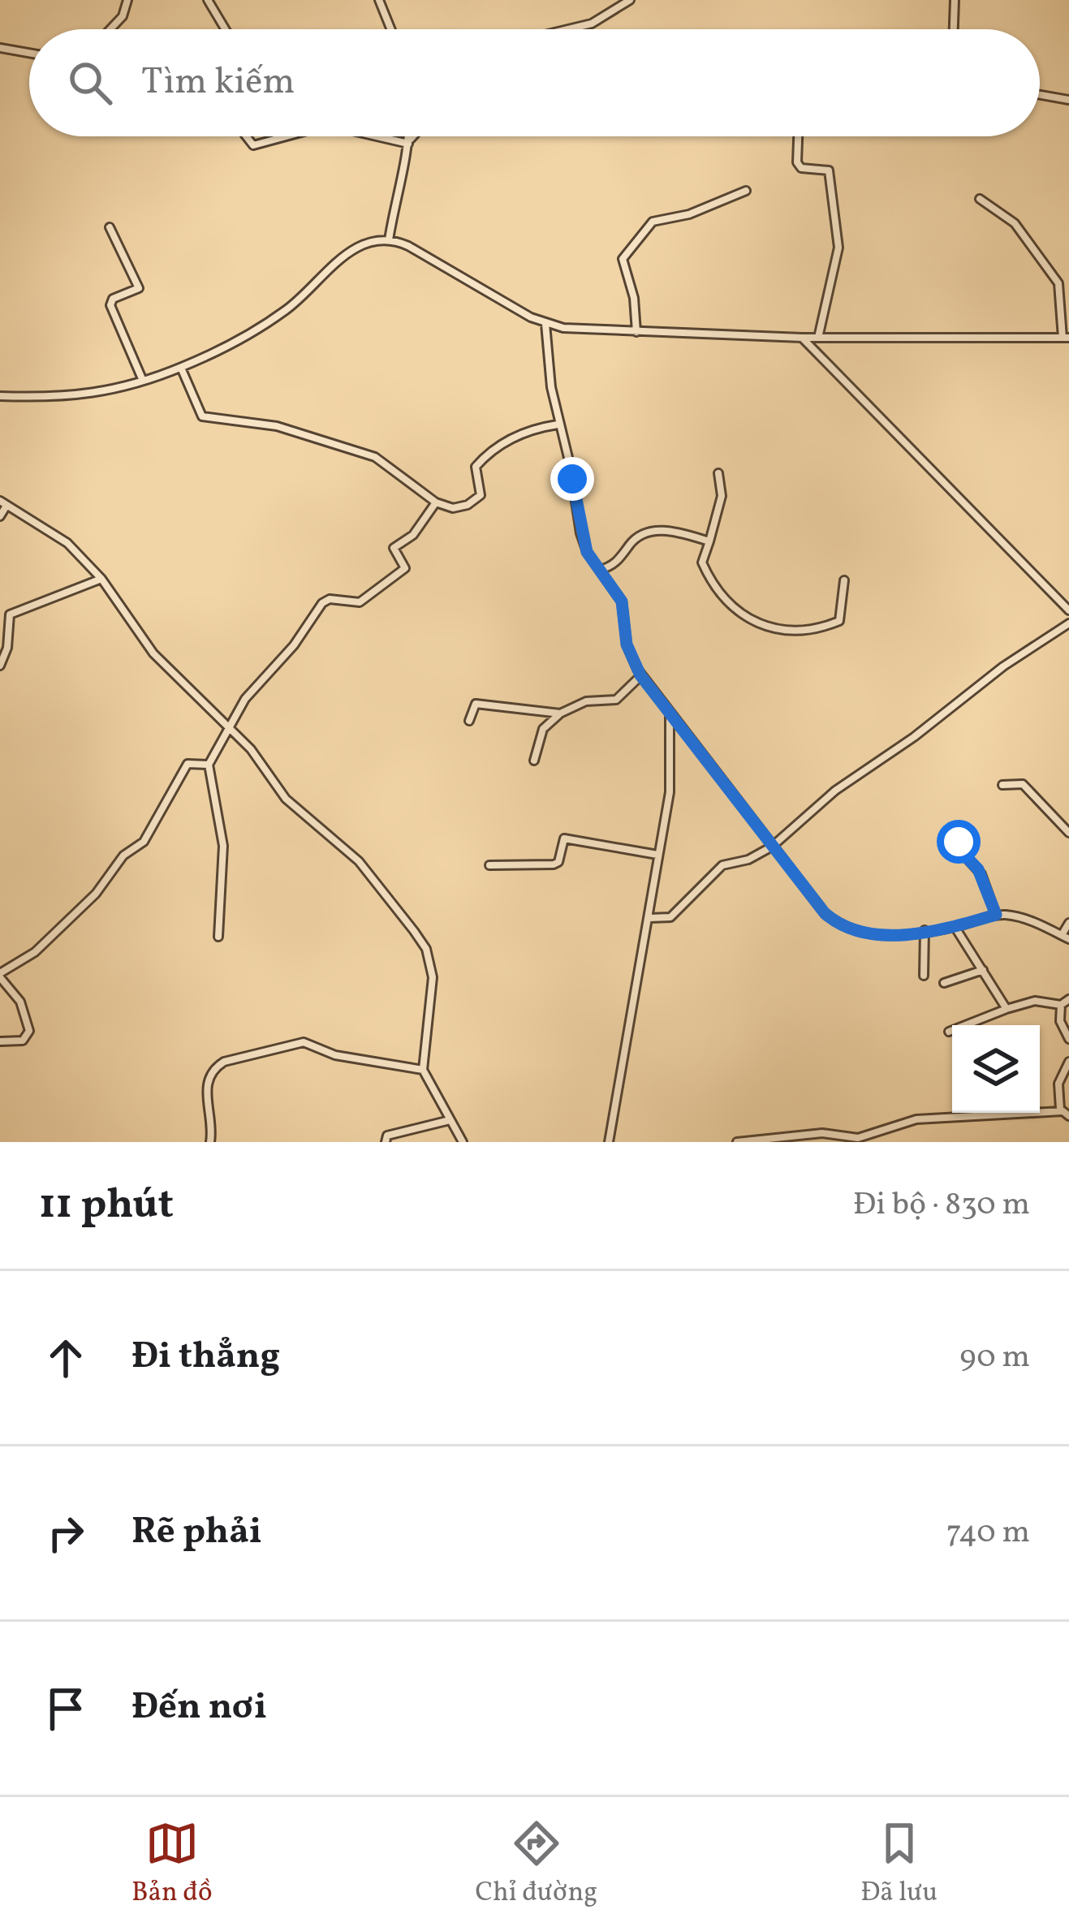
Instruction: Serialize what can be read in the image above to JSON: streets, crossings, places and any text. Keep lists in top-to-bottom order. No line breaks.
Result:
{"page":{"search":"Tìm kiếm","heading":["11 phút","Đi bộ · 830 m"],"list":[["Đi thẳng","90 m"],["Rẽ phải","740 m"],"Đến nơi"],"nav":["Bản đồ","Chỉ đường","Đã lưu"]}}
